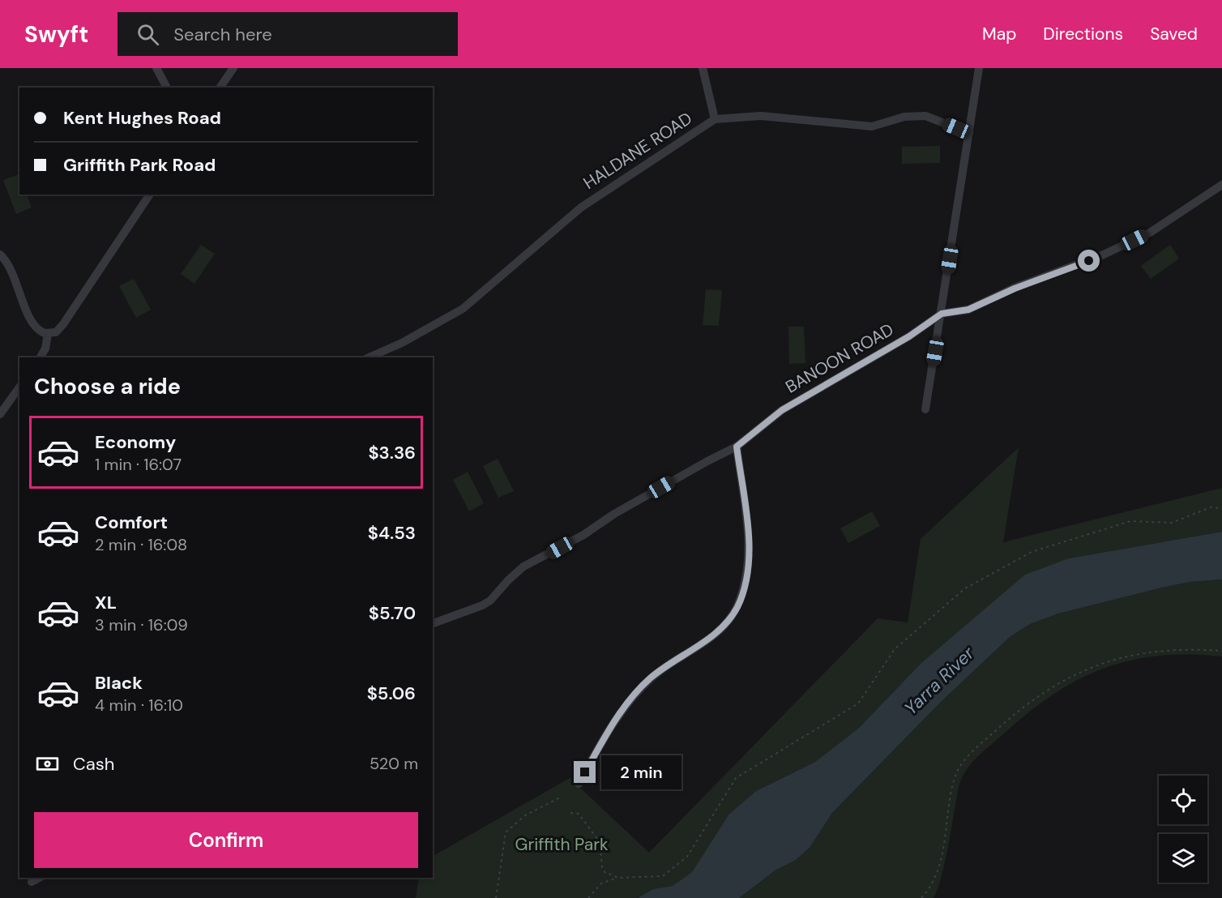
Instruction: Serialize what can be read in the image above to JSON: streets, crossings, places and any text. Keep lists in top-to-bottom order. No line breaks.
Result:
{"streets":{"street":["HALDANE ROAD","BANOON ROAD"]},"water":["Yarra River"],"parks":["Griffith Park"],"page":{"header":"Swyft","search":"Search here","nav":["Map","Directions","Saved"],"banner":["Kent Hughes Road","Griffith Park Road"],"heading":"Choose a ride","list":[{"name":"Economy","note":"1 min · 16:07","value":"$3.36"},{"name":"Comfort","note":"2 min · 16:08","value":"$4.53"},{"name":"XL","note":"3 min · 16:09","value":"$5.70"},{"name":"Black","note":"4 min · 16:10","value":"$5.06"}],"pay":["Cash","520 m"],"bubble":"2 min","buttons":"Confirm"}}
